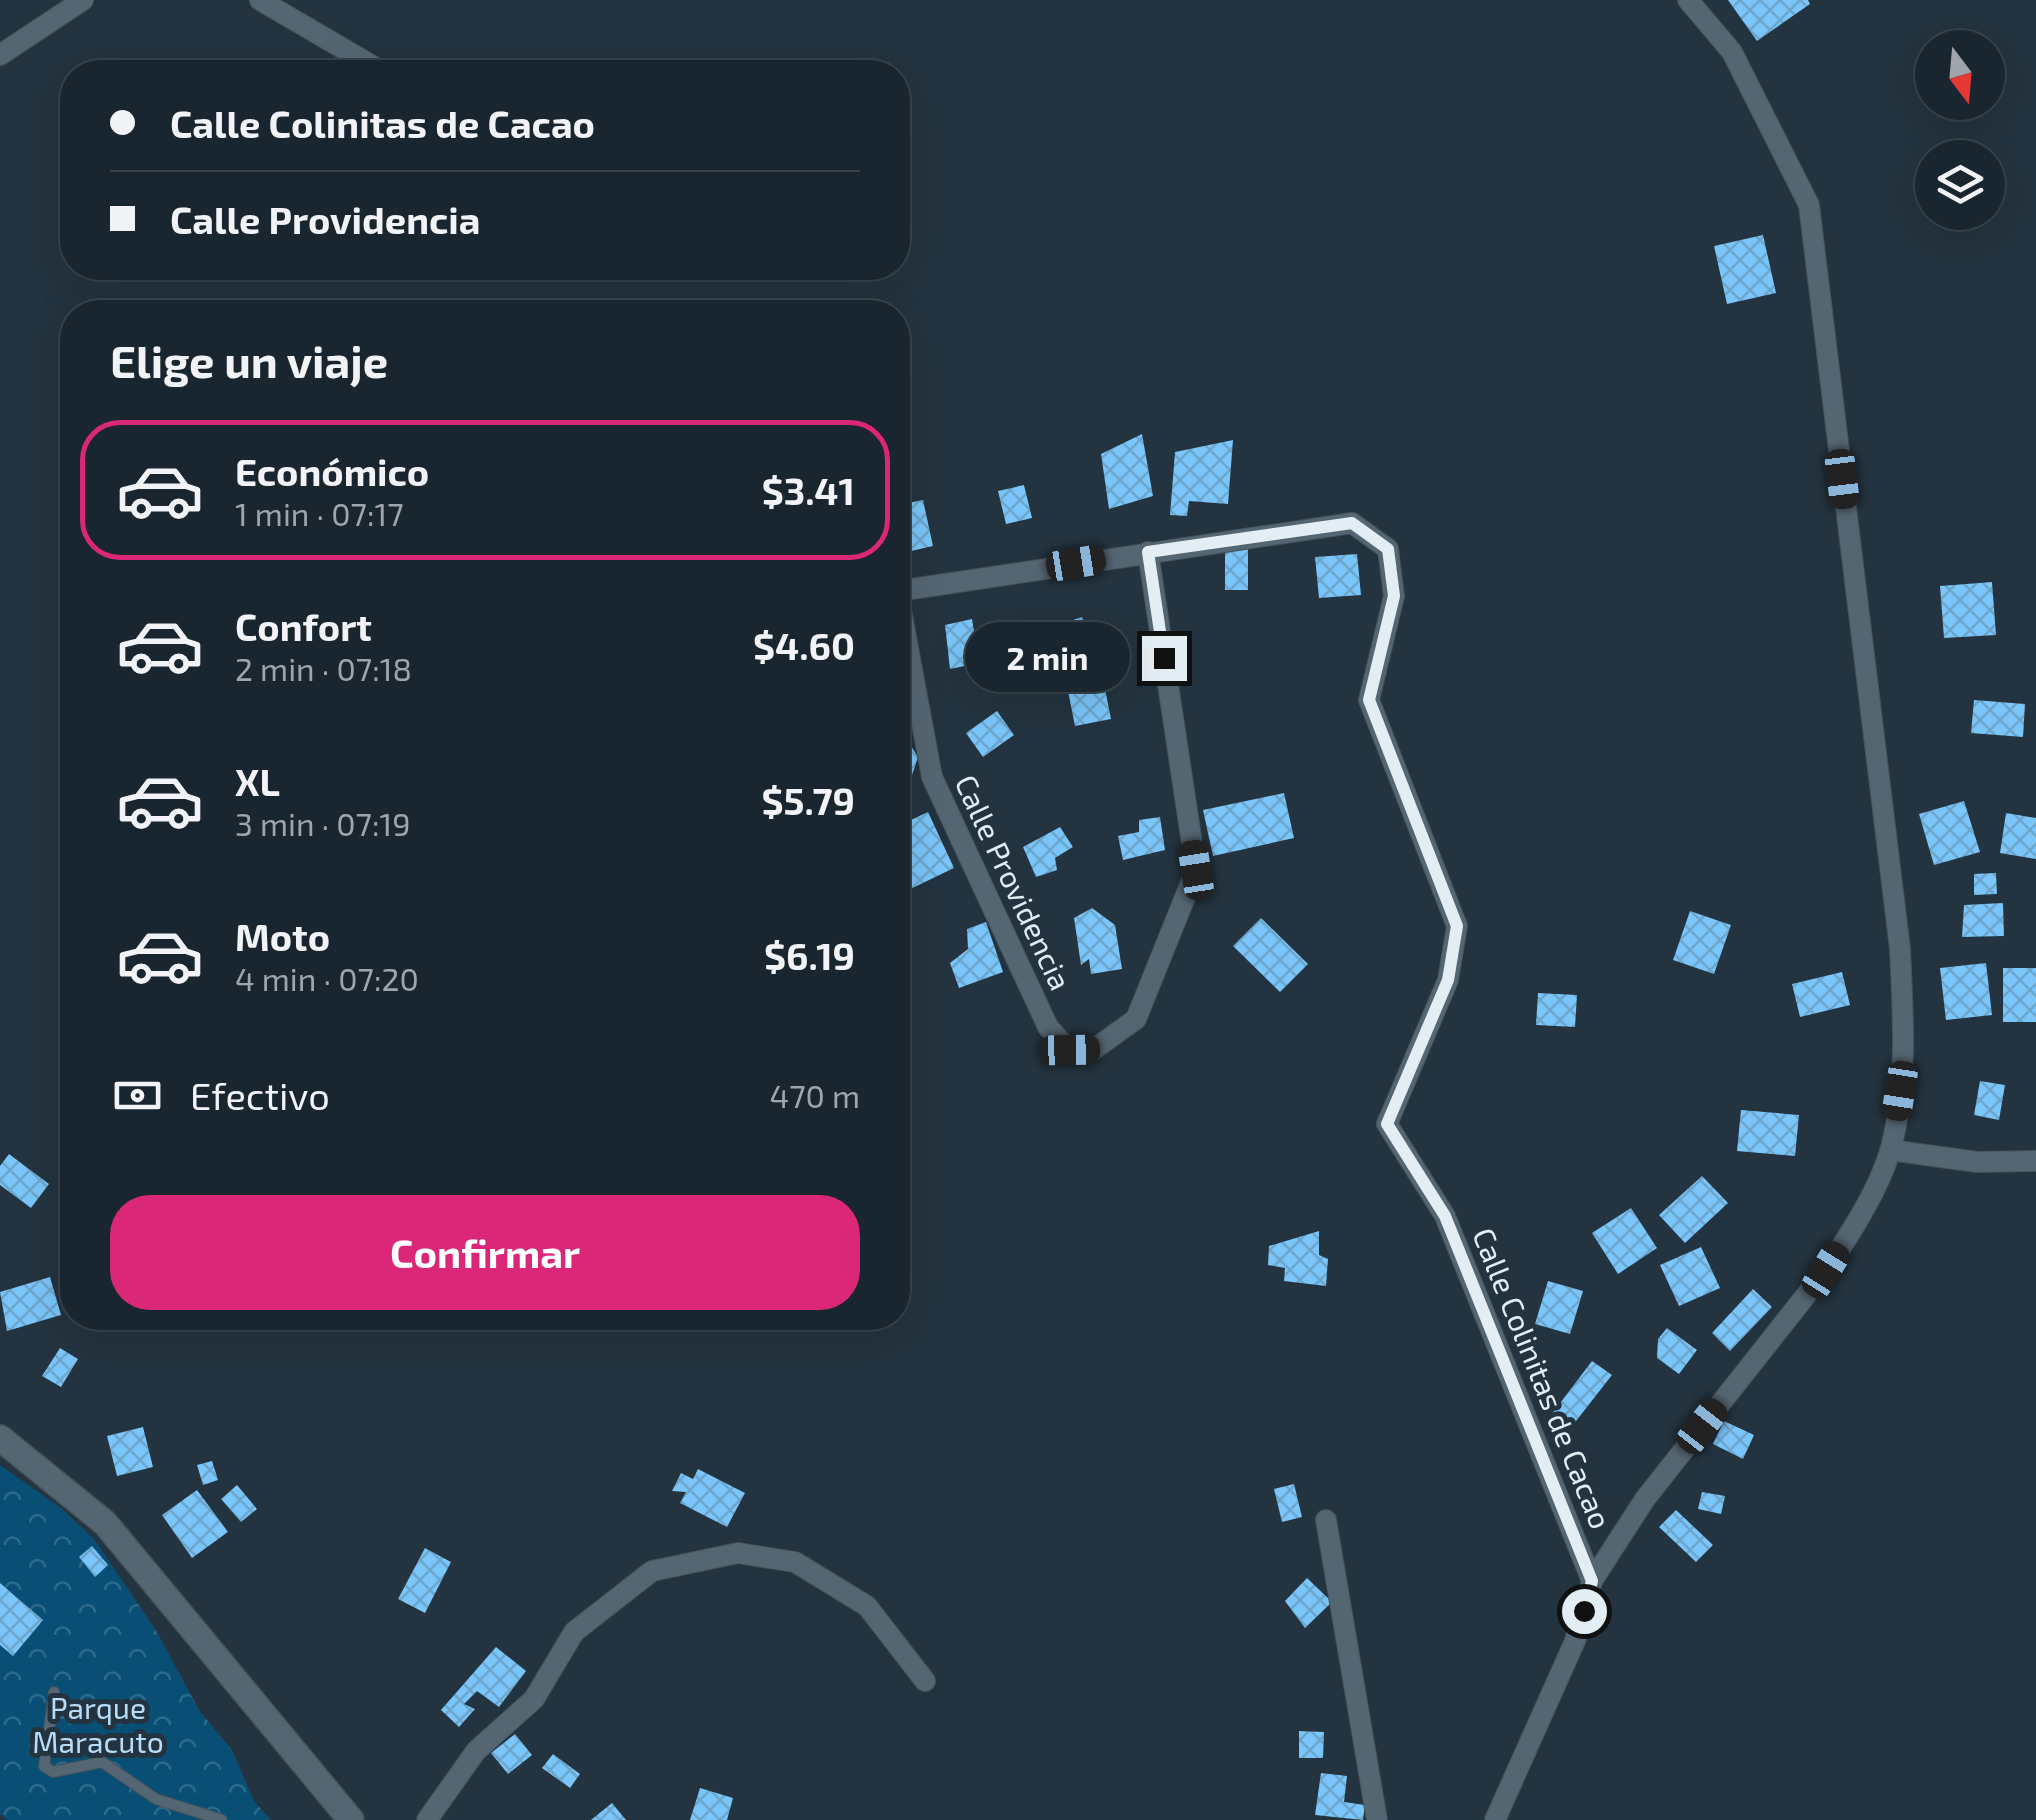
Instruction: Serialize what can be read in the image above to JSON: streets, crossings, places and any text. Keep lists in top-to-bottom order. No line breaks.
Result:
{"streets":{"street":["Calle Providencia","Calle Colinitas de Cacao"]},"crossings":[["Calle Providencia","Calle Colinitas de Cacao"]],"parks":["Parque Maracuto"],"north":"bottom","page":{"banner":["Calle Colinitas de Cacao","Calle Providencia"],"heading":"Elige un viaje","list":[{"name":"Económico","note":"1 min · 07:17","value":"$3.41"},{"name":"Confort","note":"2 min · 07:18","value":"$4.60"},{"name":"XL","note":"3 min · 07:19","value":"$5.79"},{"name":"Moto","note":"4 min · 07:20","value":"$6.19"}],"bubble":"2 min","pay":["Efectivo","470 m"],"buttons":"Confirmar"}}
